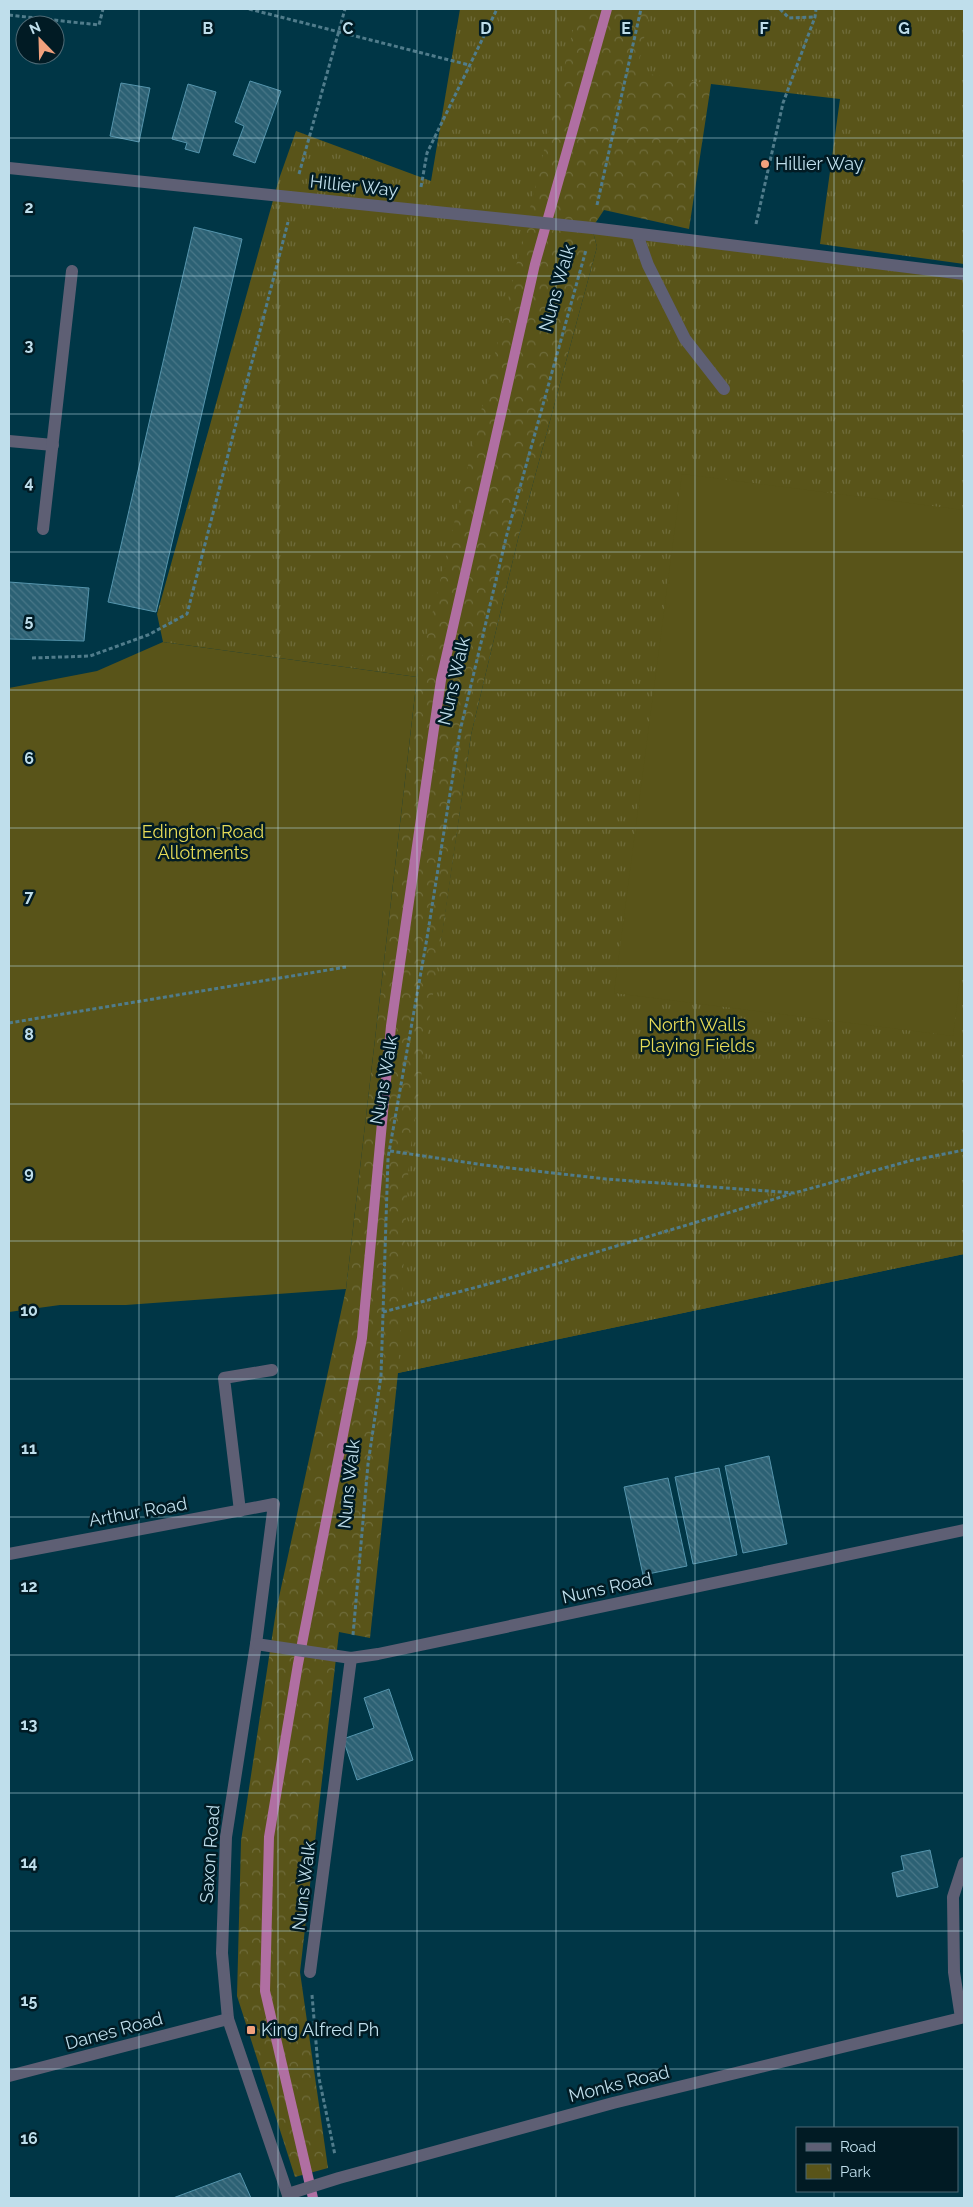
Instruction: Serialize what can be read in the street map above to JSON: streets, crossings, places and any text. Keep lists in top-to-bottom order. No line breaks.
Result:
{"streets":{"street":["Hillier Way","Nuns Walk","Arthur Road","Nuns Road","Saxon Road","Danes Road","Monks Road"]},"crossings":[["Hillier Way","Nuns Walk"],["Nuns Walk","Nuns Road"],["Arthur Road","Saxon Road"],["Nuns Road","Saxon Road"],["Saxon Road","Danes Road"],["Saxon Road","Monks Road"]],"parks":["Edington Road Allotments","North Walls Playing Fields"],"places":{"other":["Hillier Way"],"transit":["King Alfred Ph"]},"legend":["Road","Park"],"north":"top left","grid":{"columns":["B","C","D","E","F","G"],"rows":["2","3","4","5","6","7","8","9","10","11","12","13","14","15","16"]}}
